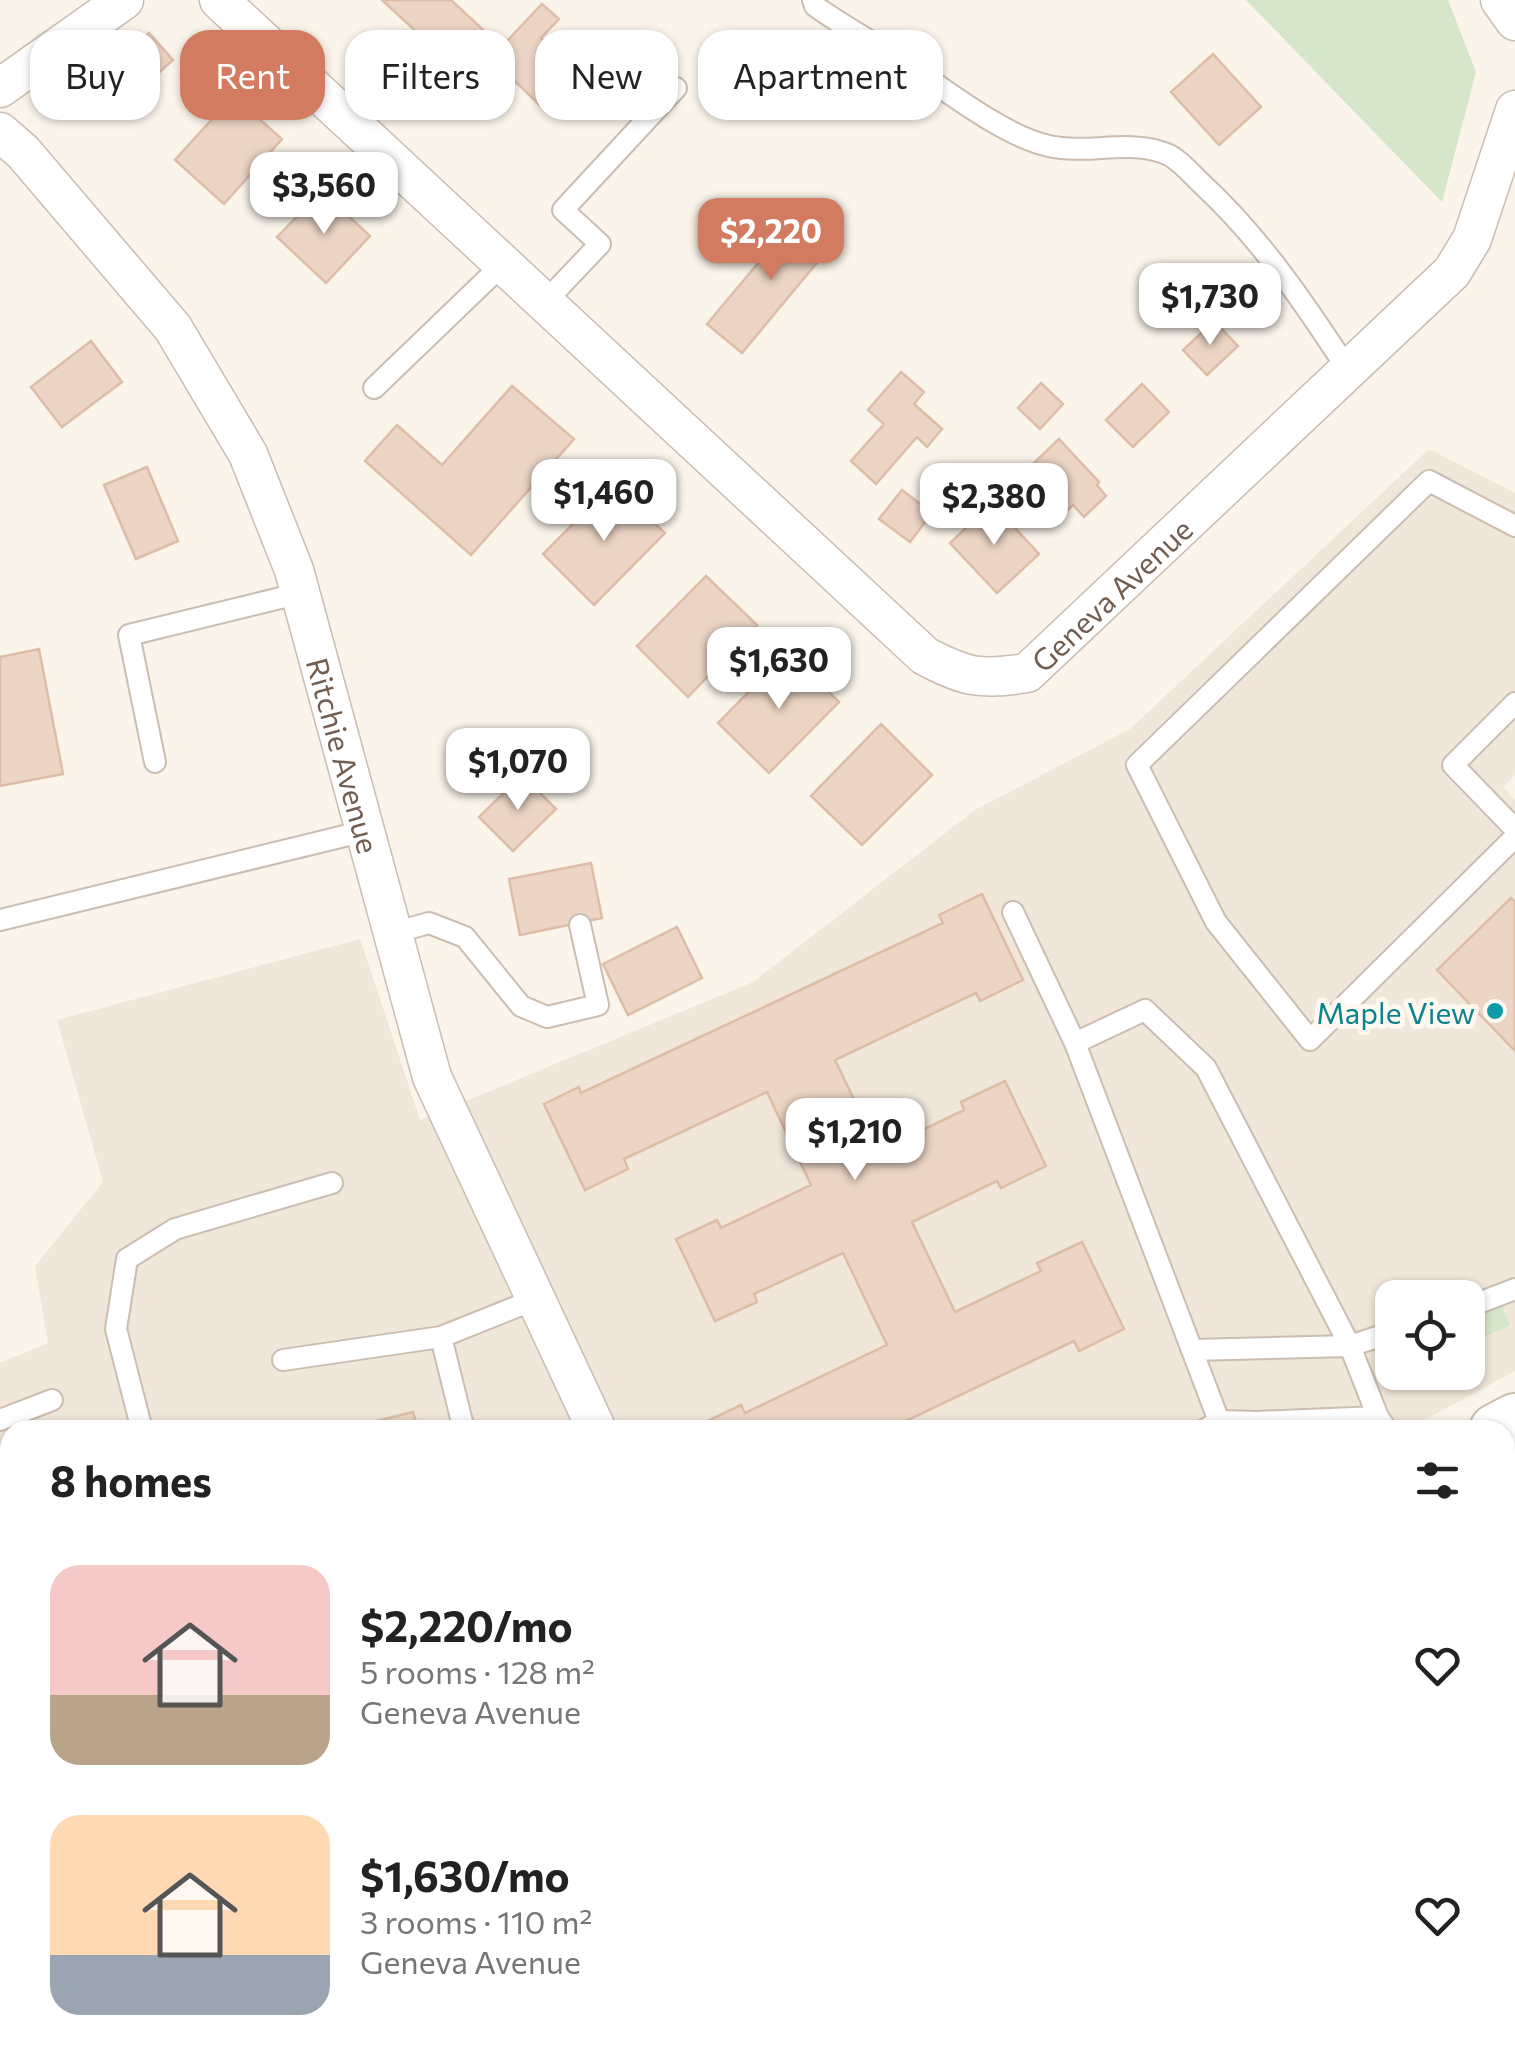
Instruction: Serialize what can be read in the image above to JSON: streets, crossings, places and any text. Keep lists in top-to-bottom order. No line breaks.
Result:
{"streets":{"street":["Geneva Avenue","Ritchie Avenue"]},"places":["Maple View"],"page":{"chip":["Buy","Rent","Filters","New","Apartment"],"price":["$3,560","$2,220","$1,730","$1,460","$2,380","$1,630","$1,070","$1,210"],"heading":"8 homes","list":[{"name":"$2,220/mo","note":"5 rooms · 128 m² · Geneva Avenue"},{"name":"$1,630/mo","note":"3 rooms · 110 m² · Geneva Avenue"}]}}
